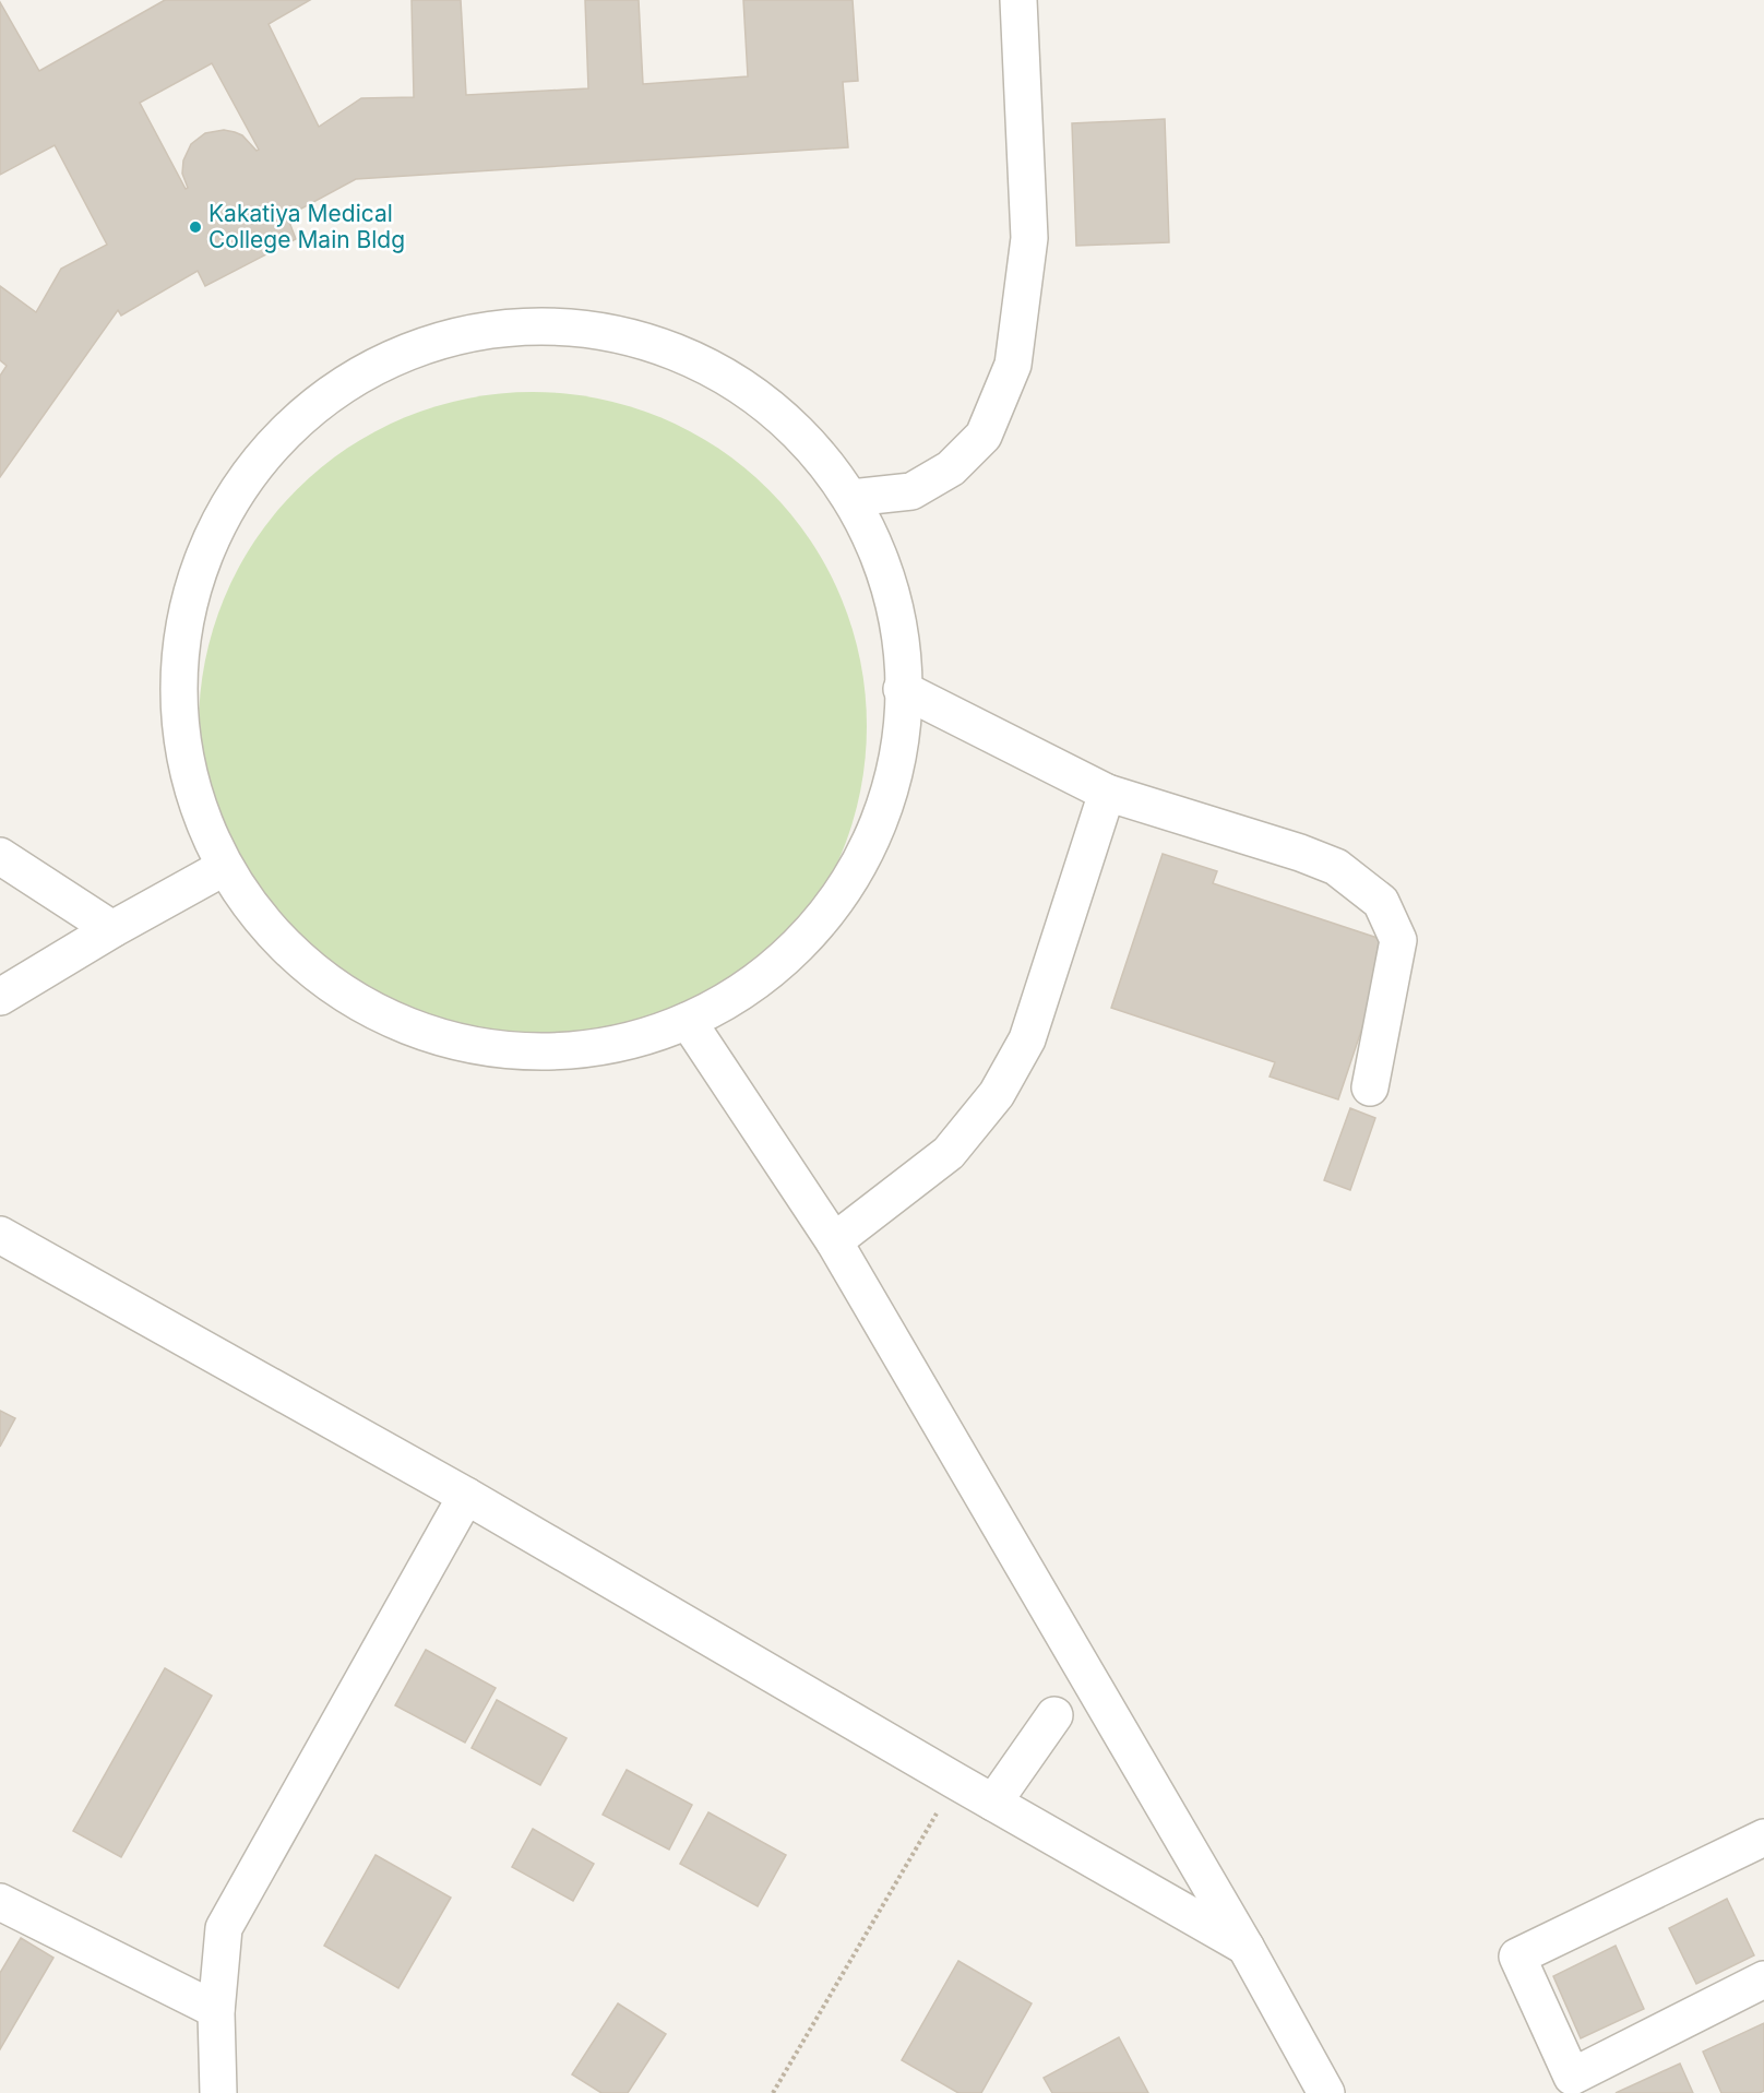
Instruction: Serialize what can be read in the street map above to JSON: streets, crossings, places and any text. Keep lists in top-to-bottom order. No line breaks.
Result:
{"places":["Kakatiya Medical College Main Bldg"]}
